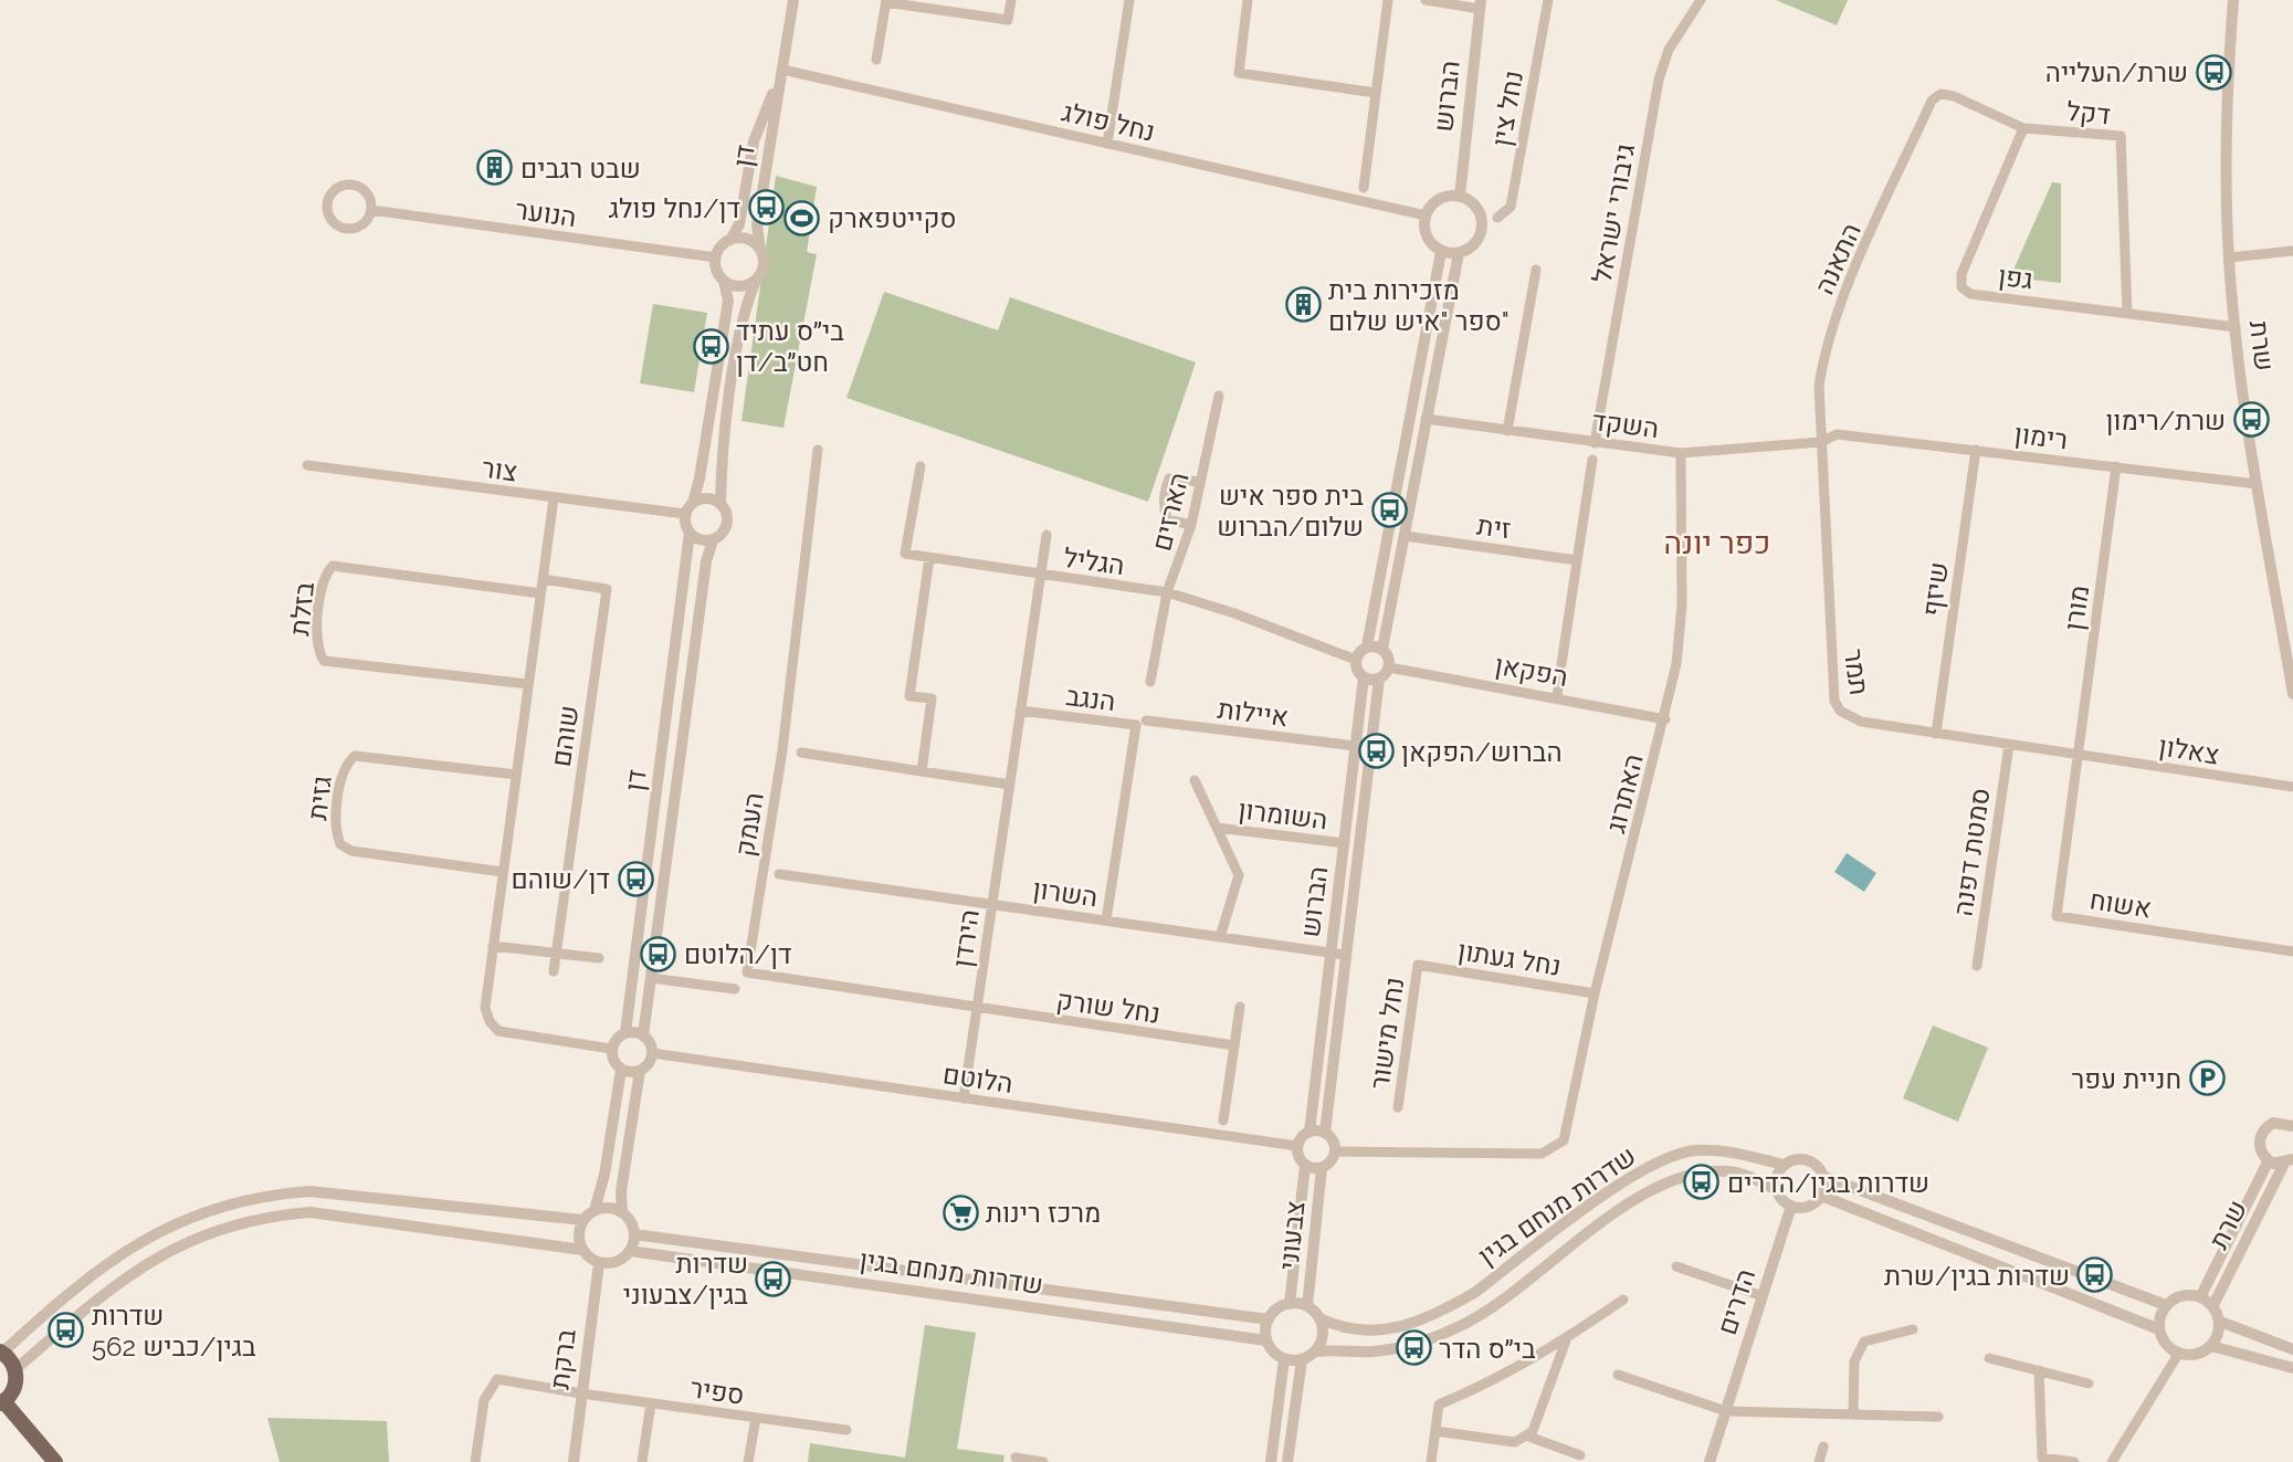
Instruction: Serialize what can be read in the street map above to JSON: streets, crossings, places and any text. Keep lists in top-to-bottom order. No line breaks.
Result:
{"streets":{"street":["הברוש","נחל צין","דקל","נחל פולג","דן","הנוער","גיבורי ישראל","התאנה","גפן","שרת","השקד","רימון","צור","הארזים","זית","הגליל","שיזף","מורן","בזלת","הפקאן","תמר","הנגב","איילות","שוהם","צאלון","האתרוג","גזית","השומרון","העמק","סמטת דפנה","השרון","אשוח","הירדן","נחל געתון","נחל שורק","נחל מישור","הלוטם","שדרות מנחם בגין","צבעוני","הדרים","ברקת","ספיר"]},"crossings":[["הברוש","נחל פולג"],["הברוש","הגליל"],["הברוש","הפקאן"],["הברוש","איילות"],["הברוש","האתרוג"],["הברוש","השומרון"],["הברוש","השרון"],["הברוש","הלוטם"],["הברוש","צבעוני"],["דקל","התאנה"],["דקל","גפן"],["נחל פולג","דן"],["דן","הנוער"],["דן","צור"],["דן","שוהם"],["דן","הלוטם"],["גיבורי ישראל","השקד"],["התאנה","השקד"],["התאנה","רימון"],["התאנה","תמר"],["גפן","שרת"],["שרת","רימון"],["השקד","רימון"],["השקד","תמר"],["השקד","האתרוג"],["רימון","שיזף"],["רימון","מורן"],["רימון","תמר"],["צור","שוהם"],["הארזים","הגליל"],["הגליל","הפקאן"],["שיזף","תמר"],["מורן","תמר"],["מורן","צאלון"],["מורן","אשוח"],["בזלת","שוהם"],["הפקאן","האתרוג"],["תמר","צאלון"],["תמר","סמטת דפנה"],["תמר","אשוח"],["הנגב","השרון"],["הנגב","הירדן"],["שוהם","גזית"],["שוהם","הלוטם"],["צאלון","אשוח"],["האתרוג","נחל געתון"],["האתרוג","הלוטם"],["האתרוג","צבעוני"],["השומרון","השרון"],["העמק","הירדן"],["העמק","נחל שורק"],["השרון","הירדן"],["הירדן","נחל שורק"],["הירדן","הלוטם"],["נחל געתון","נחל מישור"],["הלוטם","צבעוני"],["שדרות מנחם בגין","צבעוני"],["שדרות מנחם בגין","הדרים"],["שדרות מנחם בגין","ברקת"],["ברקת","ספיר"]],"districts":["כפר יונה"],"places":{"bus stop":["שרת/העלייה","דן/נחל פולג","בי״ס עתיד חט״ב/דן","שרת/רימון","בית ספר איש שלום/הברוש","הברוש/הפקאן","דן/שוהם","דן/הלוטם","שדרות בגין/הדרים","שדרות בגין/שרת","שדרות בגין/צבעוני","שדרות בגין/כביש 562","בי״ס הדר"],"building":["שבט רגבים","מזכירות בית ספר \"איש שלום\""],"sports":["סקייטפארק"],"parking":["חניית עפר"],"supermarket":["מרכז רינות"]}}
